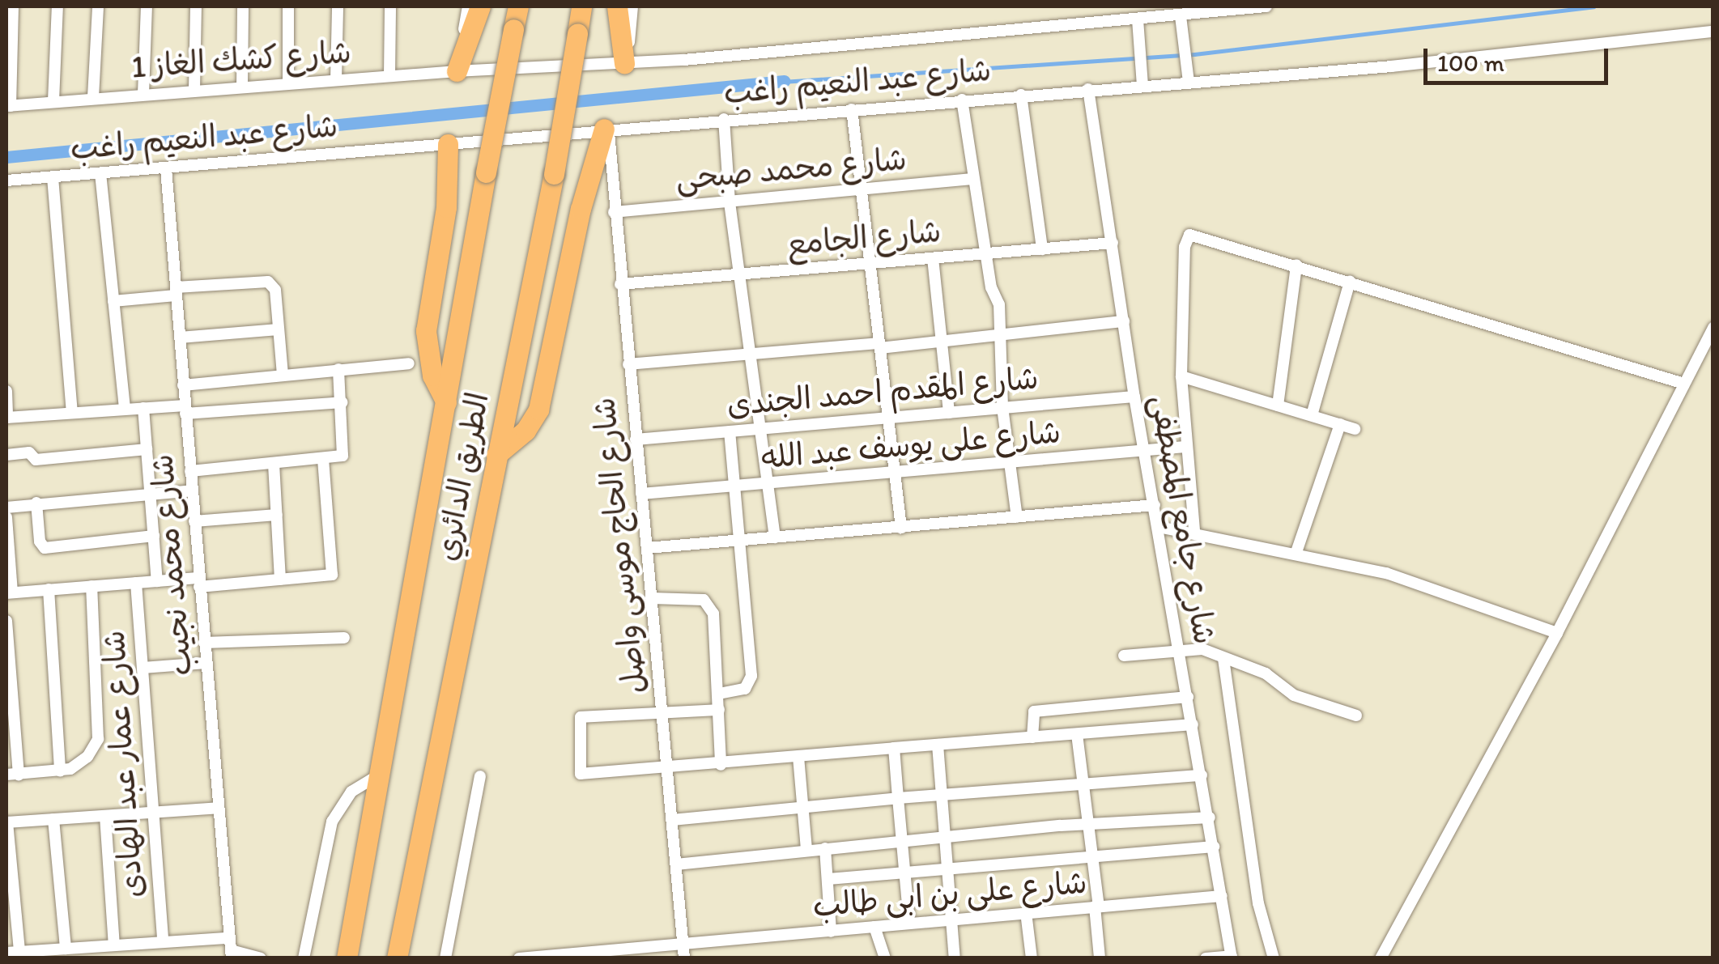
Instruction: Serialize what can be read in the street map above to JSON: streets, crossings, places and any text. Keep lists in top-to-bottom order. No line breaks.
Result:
{"streets":{"highway":["الطريق الدائري"],"street":["شارع كشك الغاز 1","شارع عبد النعيم راغب","شارع محمد صبحى","شارع الجامع","شارع المقدم احمد الجندى","شارع على يوسف عبد الله","شارع جامع المصطفى","شارع الحاج موسى واصل","شارع محمد نجيب","شارع عمار عبد الهادى","شارع على بن ابى طالب"]},"crossings":[["شارع كشك الغاز 1","شارع عبد النعيم راغب"],["شارع عبد النعيم راغب","شارع جامع المصطفى"],["شارع عبد النعيم راغب","شارع الحاج موسى واصل"],["شارع عبد النعيم راغب","شارع محمد نجيب"],["شارع محمد صبحى","شارع الحاج موسى واصل"],["شارع الجامع","شارع جامع المصطفى"],["شارع الجامع","شارع الحاج موسى واصل"],["شارع المقدم احمد الجندى","شارع جامع المصطفى"],["شارع المقدم احمد الجندى","شارع الحاج موسى واصل"],["شارع على يوسف عبد الله","شارع جامع المصطفى"],["شارع على يوسف عبد الله","شارع الحاج موسى واصل"],["شارع جامع المصطفى","شارع على بن ابى طالب"],["شارع الحاج موسى واصل","شارع على بن ابى طالب"]],"scale_bar":"100 m"}
